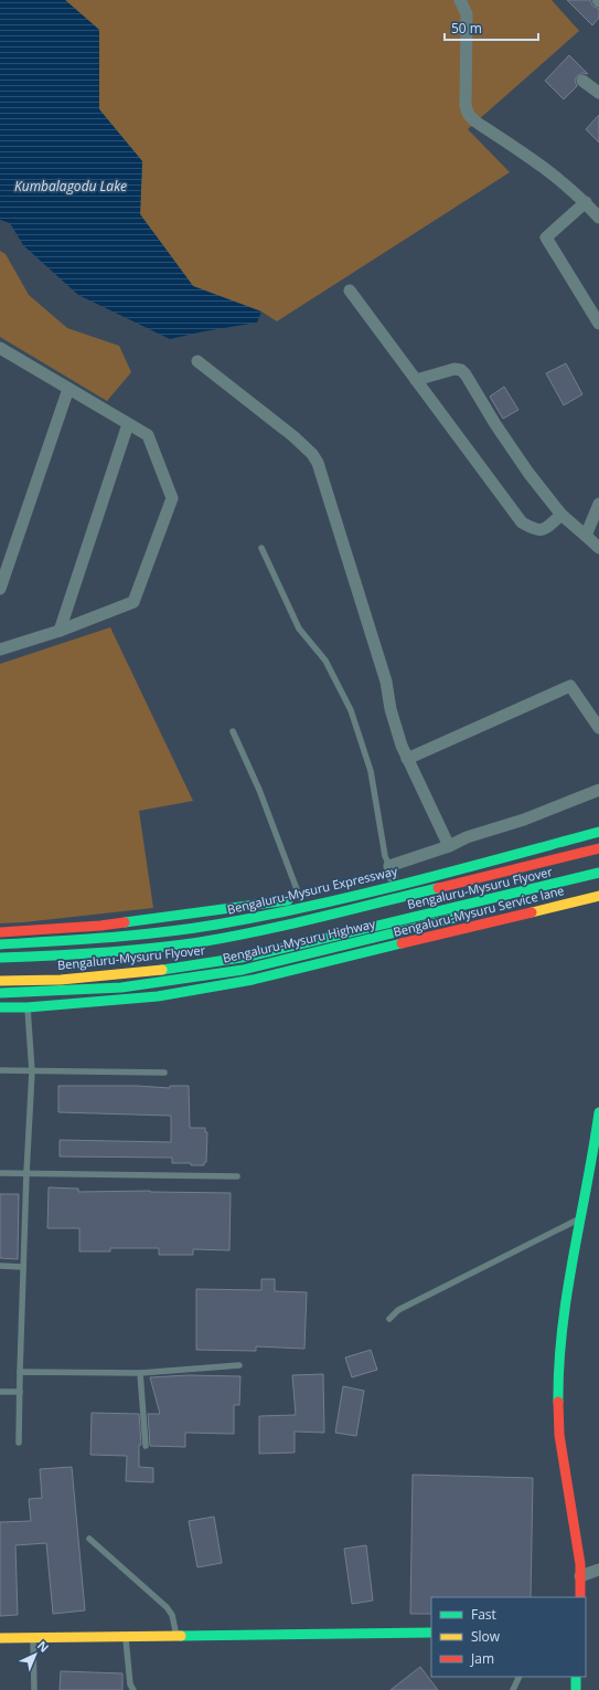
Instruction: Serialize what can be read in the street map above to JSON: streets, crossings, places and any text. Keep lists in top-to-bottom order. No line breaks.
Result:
{"streets":{"main road":["Bengaluru-Mysuru Flyover","Bengaluru-Mysuru Expressway","Bengaluru-Mysuru Service lane","Bengaluru-Mysuru Highway"]},"water":["Kumbalagodu Lake"],"legend":["Fast","Slow","Jam"],"scale_bar":"50 m","north":"top right"}
